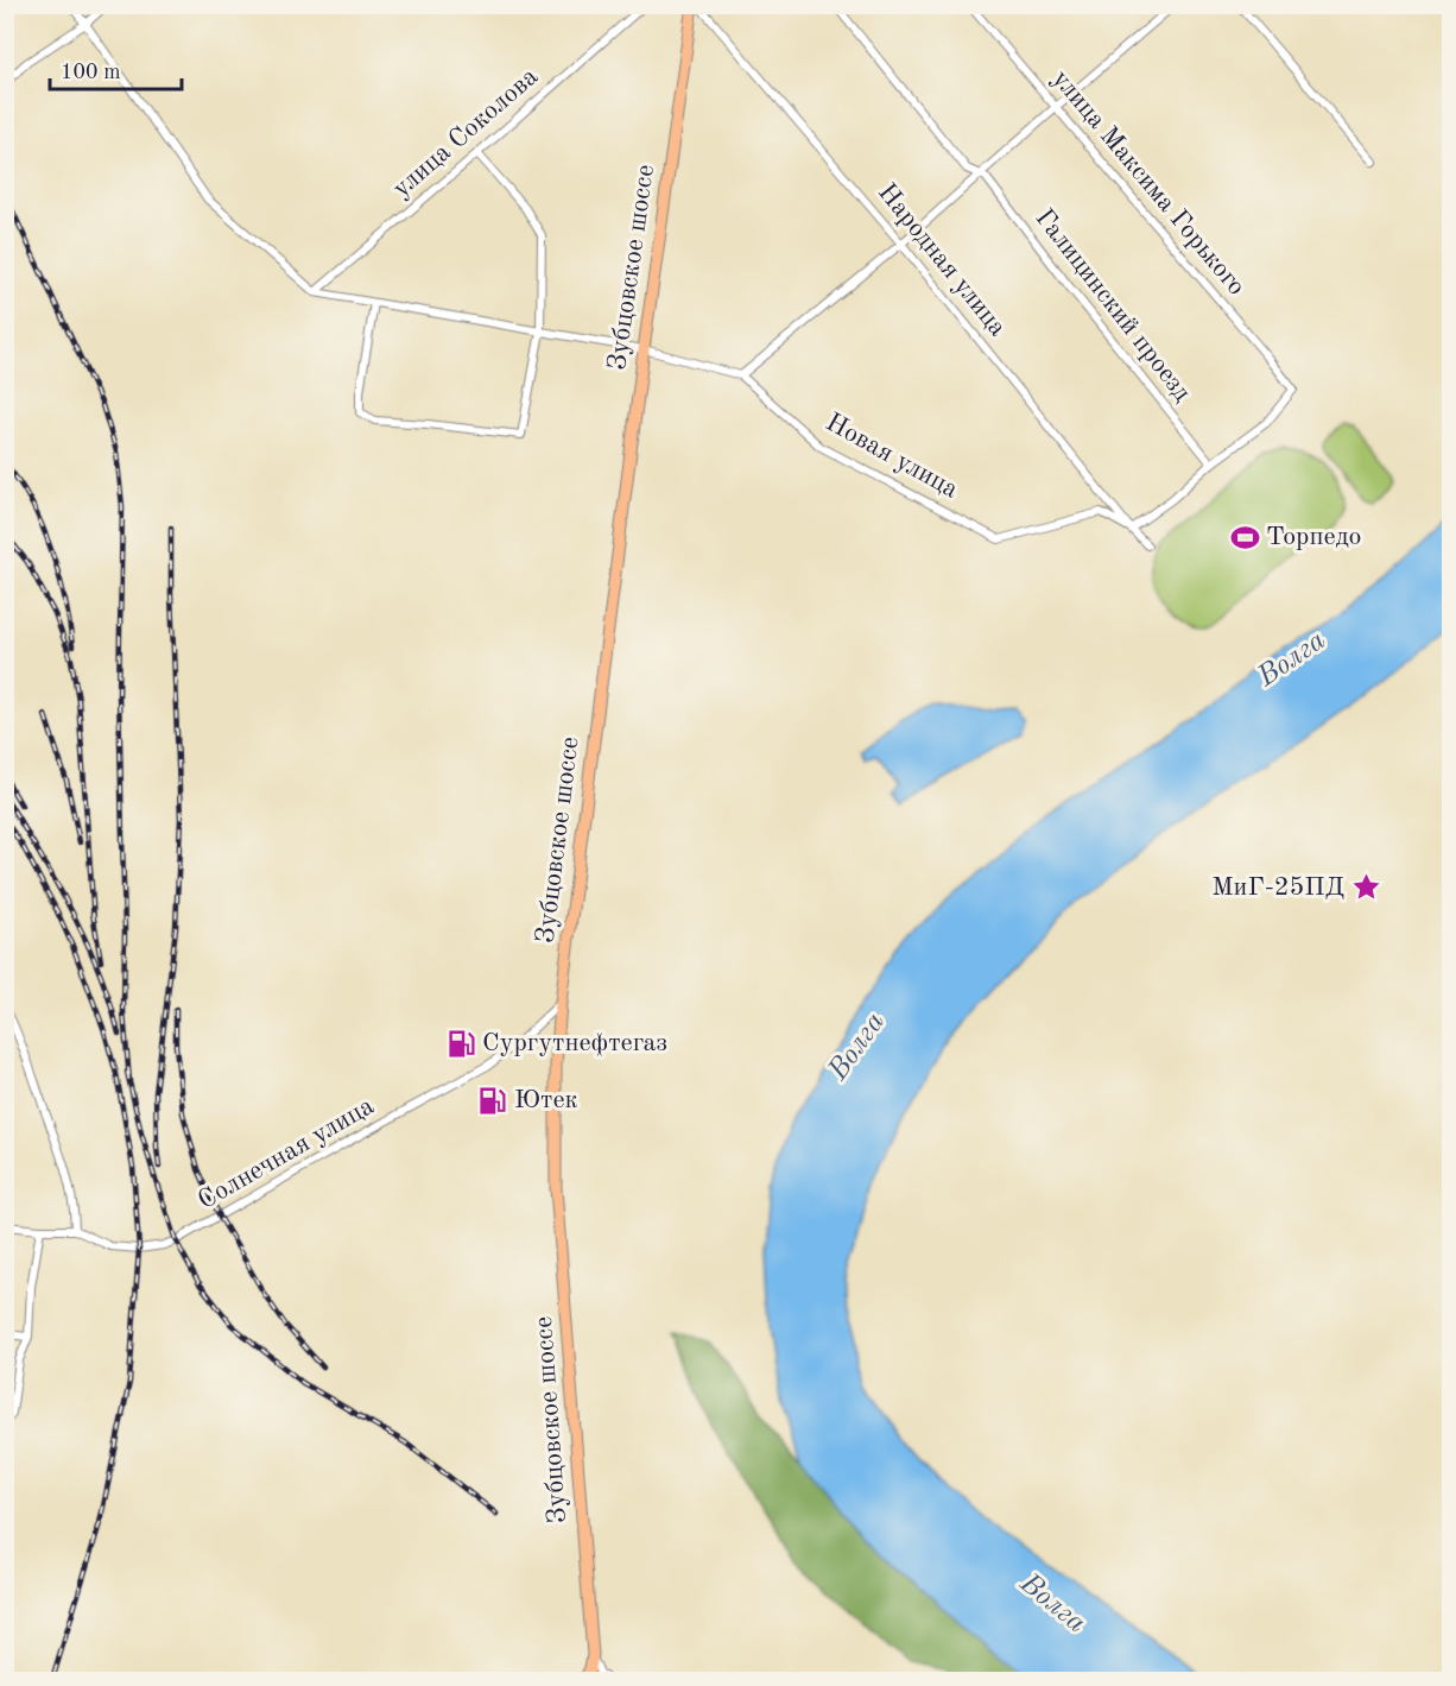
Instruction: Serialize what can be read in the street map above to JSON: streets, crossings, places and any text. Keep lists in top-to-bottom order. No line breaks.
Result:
{"streets":{"main road":["Зубцовское шоссе"],"street":["улица Соколова","улица Максима Горького","Народная улица","Галицинский проезд","Новая улица","Солнечная улица"]},"crossings":[["улица Соколова","Новая улица"],["улица Максима Горького","Галицинский проезд"],["Народная улица","Новая улица"],["Зубцовское шоссе","Новая улица"],["Зубцовское шоссе","Солнечная улица"]],"water":["Волга"],"places":{"sports":["Торпедо"],"place":["МиГ-25ПД"],"fuel station":["Сургутнефтегаз","Ютек"]},"scale_bar":"100 m"}
